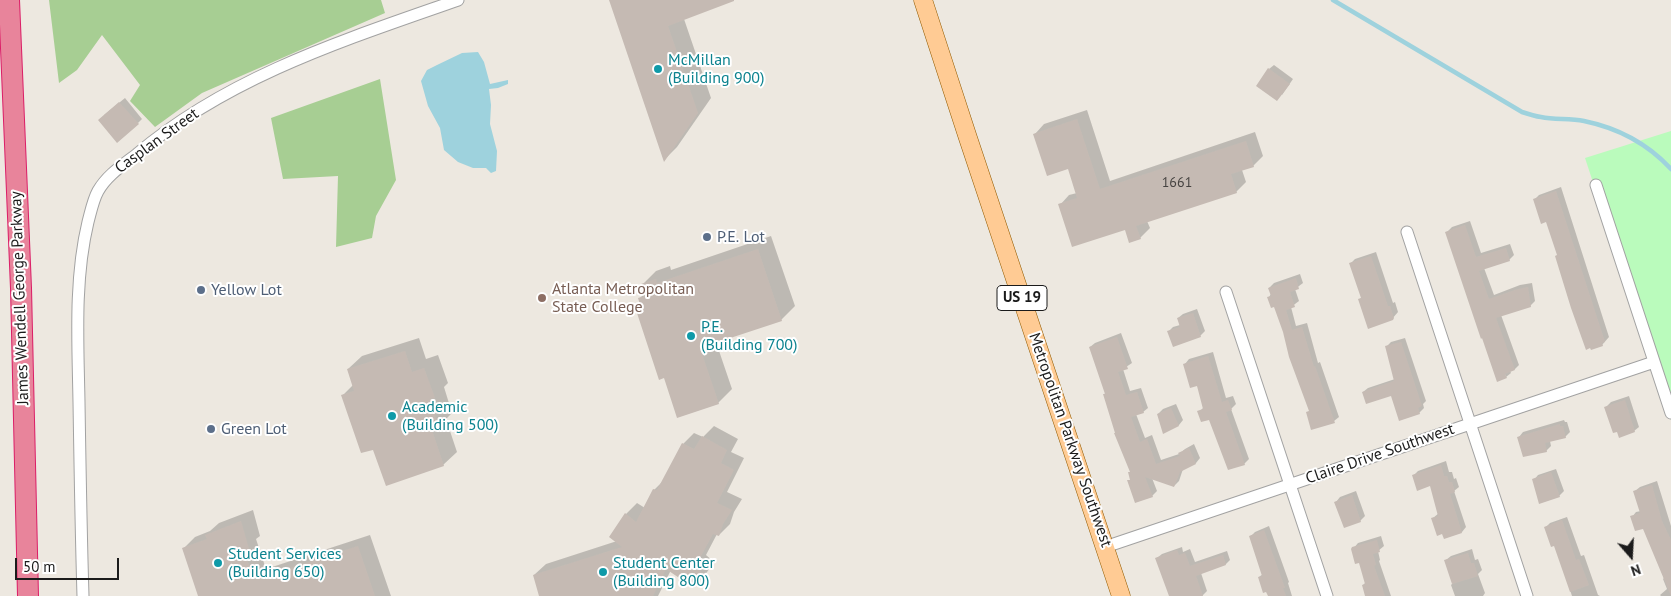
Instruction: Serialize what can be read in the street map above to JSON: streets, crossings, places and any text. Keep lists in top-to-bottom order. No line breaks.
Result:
{"streets":{"highway":["James Wendell George Parkway"],"main road":["US 19","Metropolitan Parkway Southwest"],"street":["Casplan Street","Claire Drive Southwest"]},"crossings":[["Metropolitan Parkway Southwest","Claire Drive Southwest"]],"places":["McMillan (Building 900)","P.E. Lot","Yellow Lot","Atlanta Metropolitan State College","P.E. (Building 700)","Academic (Building 500)","Green Lot","Student Services (Building 650)","Student Center (Building 800)"],"house_numbers":["1661"],"scale_bar":"50 m","north":"bottom"}
